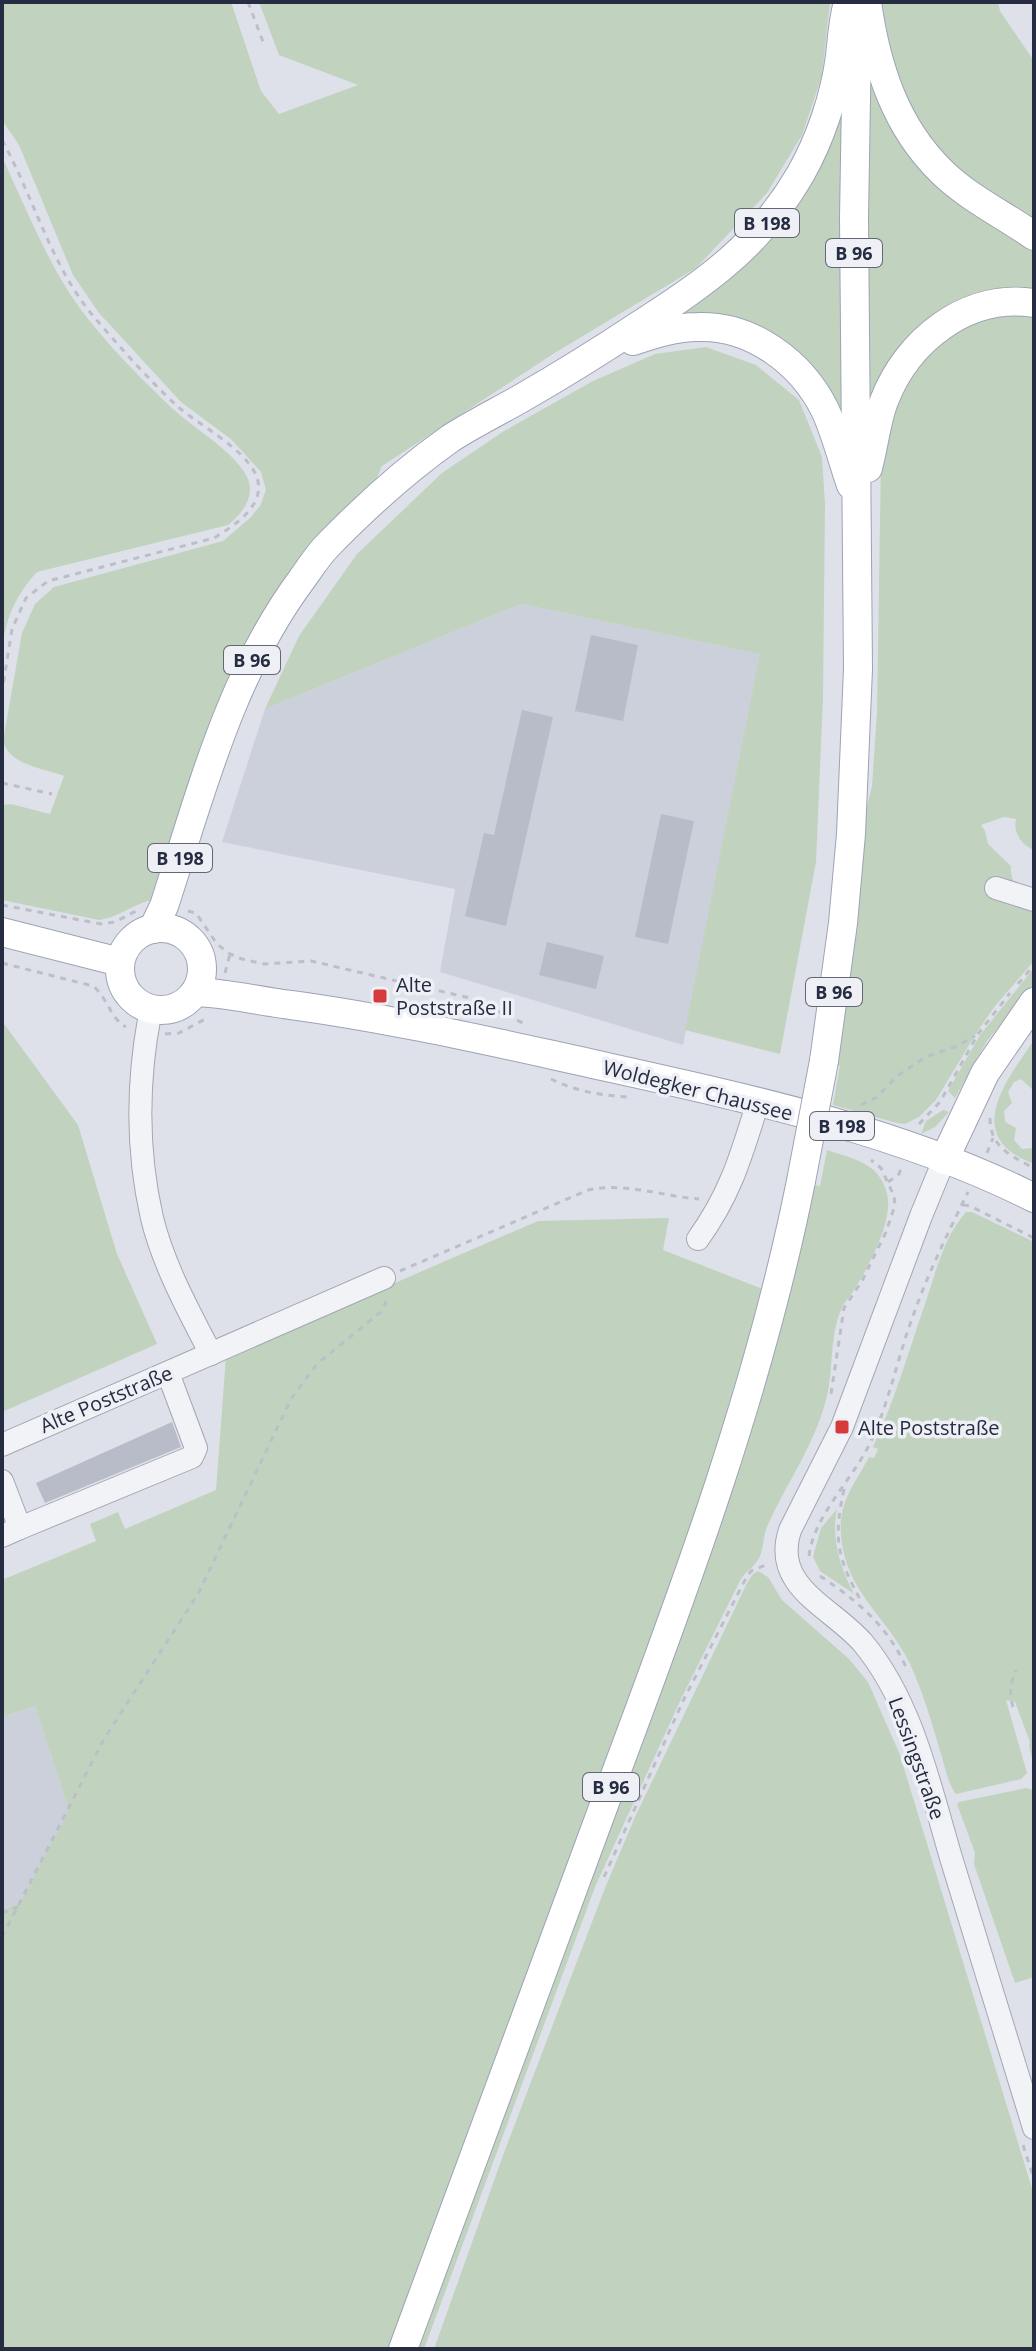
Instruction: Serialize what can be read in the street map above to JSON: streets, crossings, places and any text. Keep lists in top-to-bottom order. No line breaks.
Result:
{"streets":{"main road":["B 198","B 96","Woldegker Chaussee"],"street":["Alte Poststraße","Lessingstraße"]},"crossings":[["B 198","B 96"],["B 96","Woldegker Chaussee"],["Woldegker Chaussee","Lessingstraße"]],"places":{"transit":["Alte Poststraße II","Alte Poststraße"]}}
